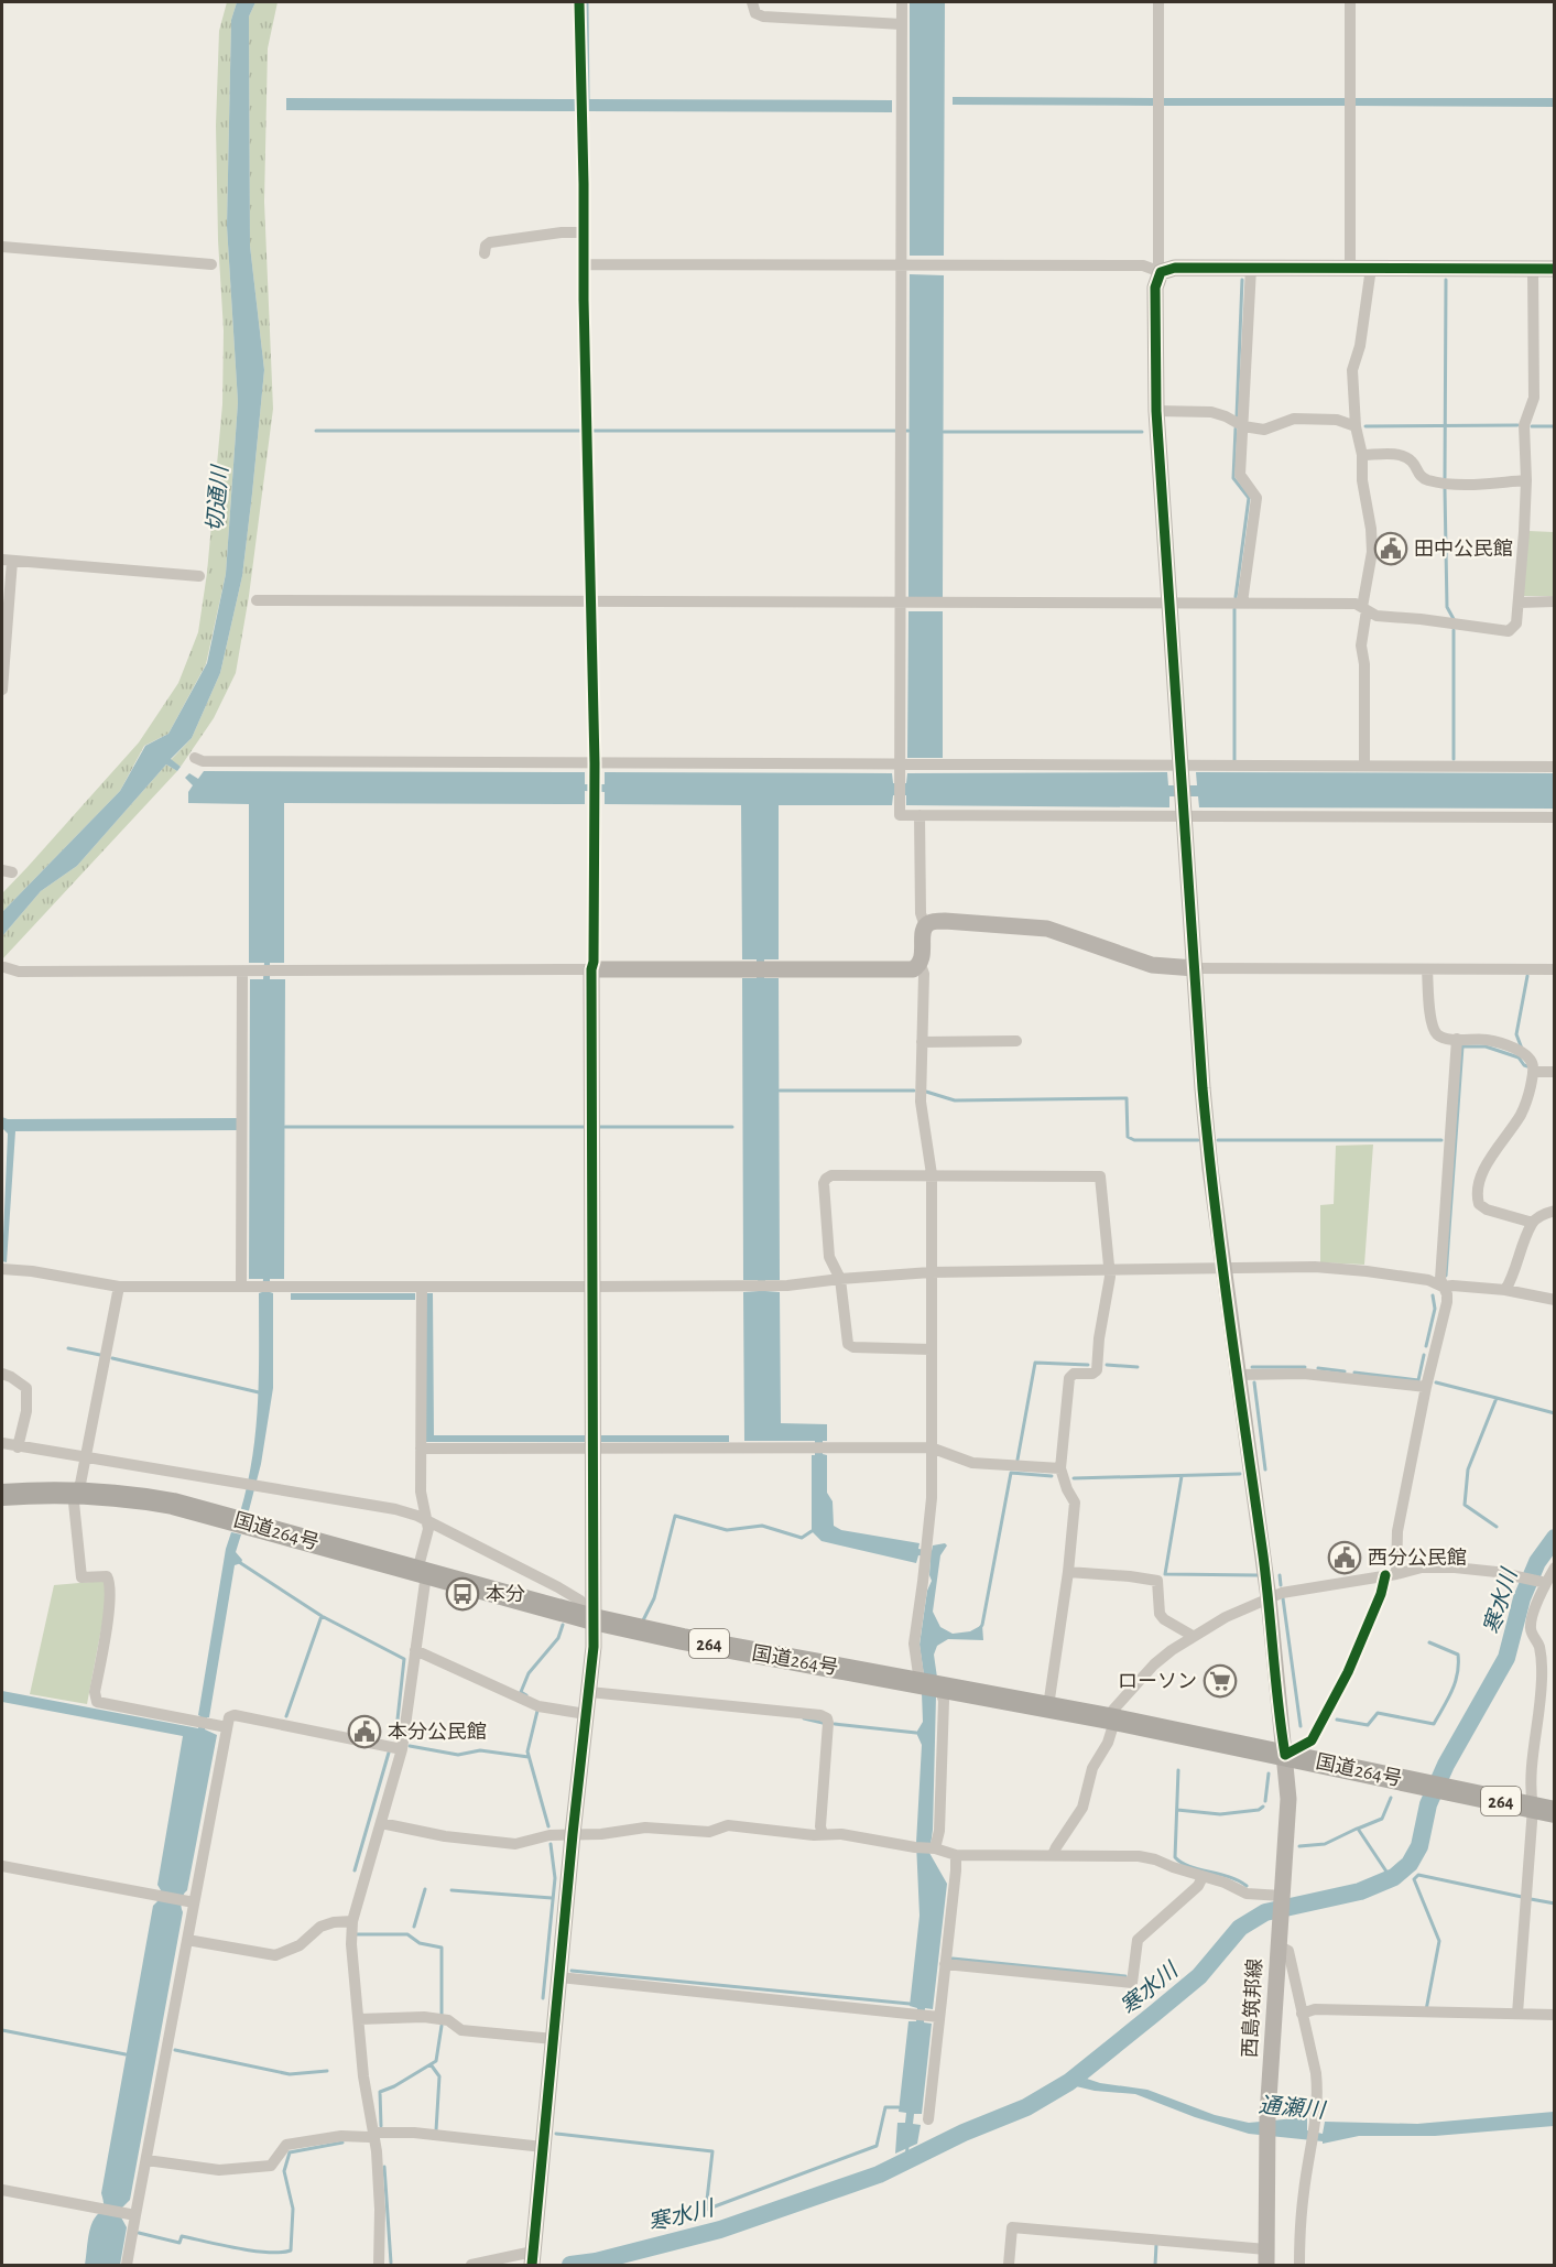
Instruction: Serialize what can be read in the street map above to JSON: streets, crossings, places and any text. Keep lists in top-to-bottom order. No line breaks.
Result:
{"streets":{"highway":["国道264号","264"],"street":["西島筑邦線"]},"crossings":[["国道264号","西島筑邦線"]],"water":["切通川","寒水川","通瀬川"],"places":{"public building":["田中公民館","西分公民館","本分公民館"],"bus stop":["本分"],"supermarket":["ローソン"]}}
